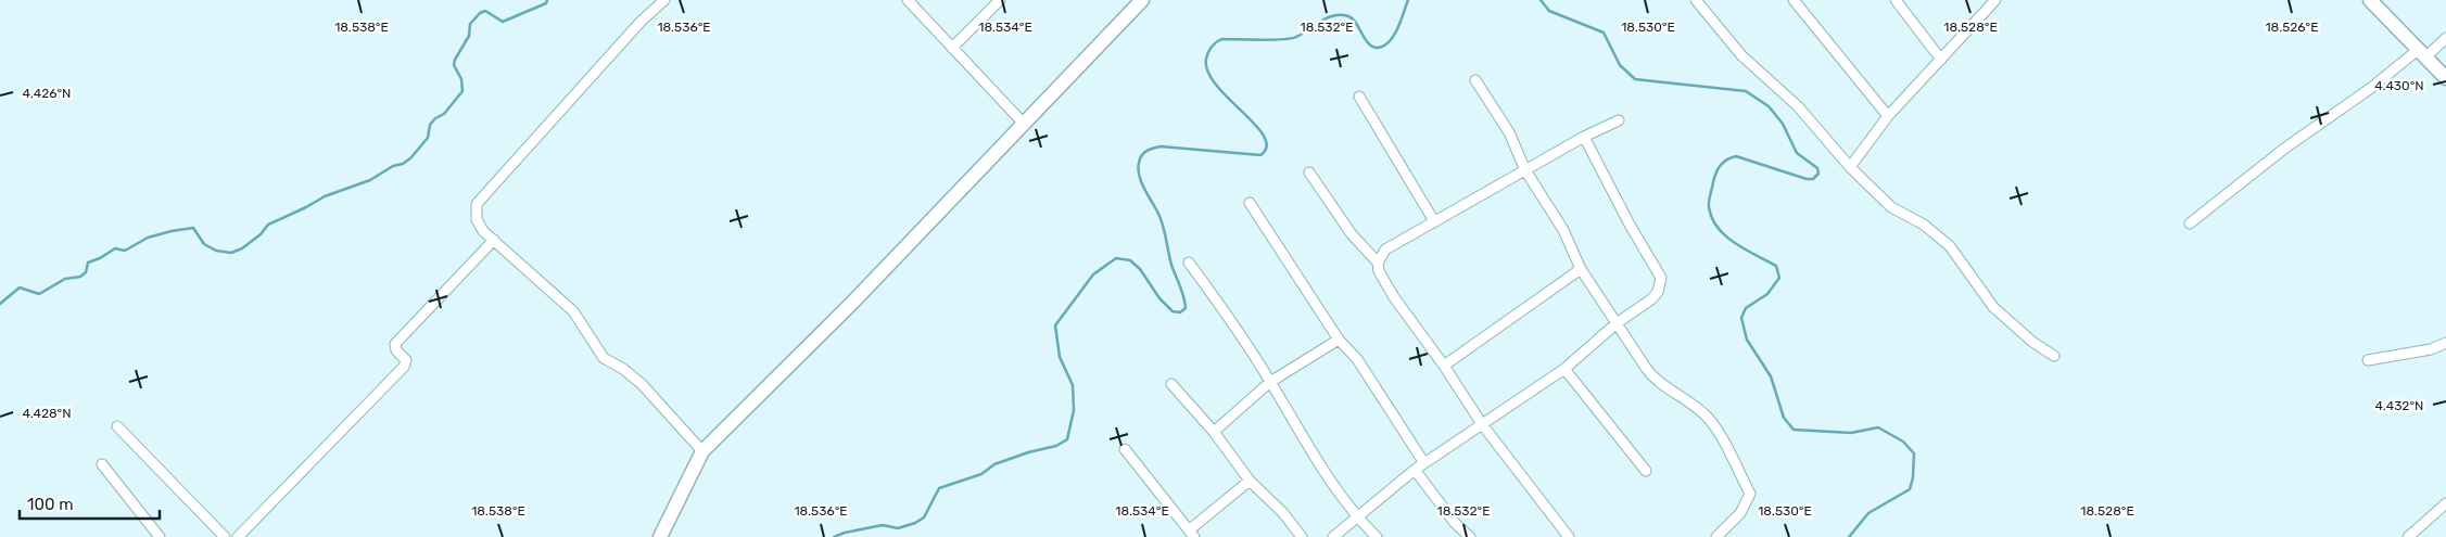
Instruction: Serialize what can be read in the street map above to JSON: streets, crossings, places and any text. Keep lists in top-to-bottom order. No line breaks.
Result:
{"scale_bar":"100 m","coordinates":["18.538°E","18.536°E","18.534°E","18.532°E","18.530°E","18.528°E","18.526°E","4.430°N","4.426°N","4.432°N","4.428°N"]}
